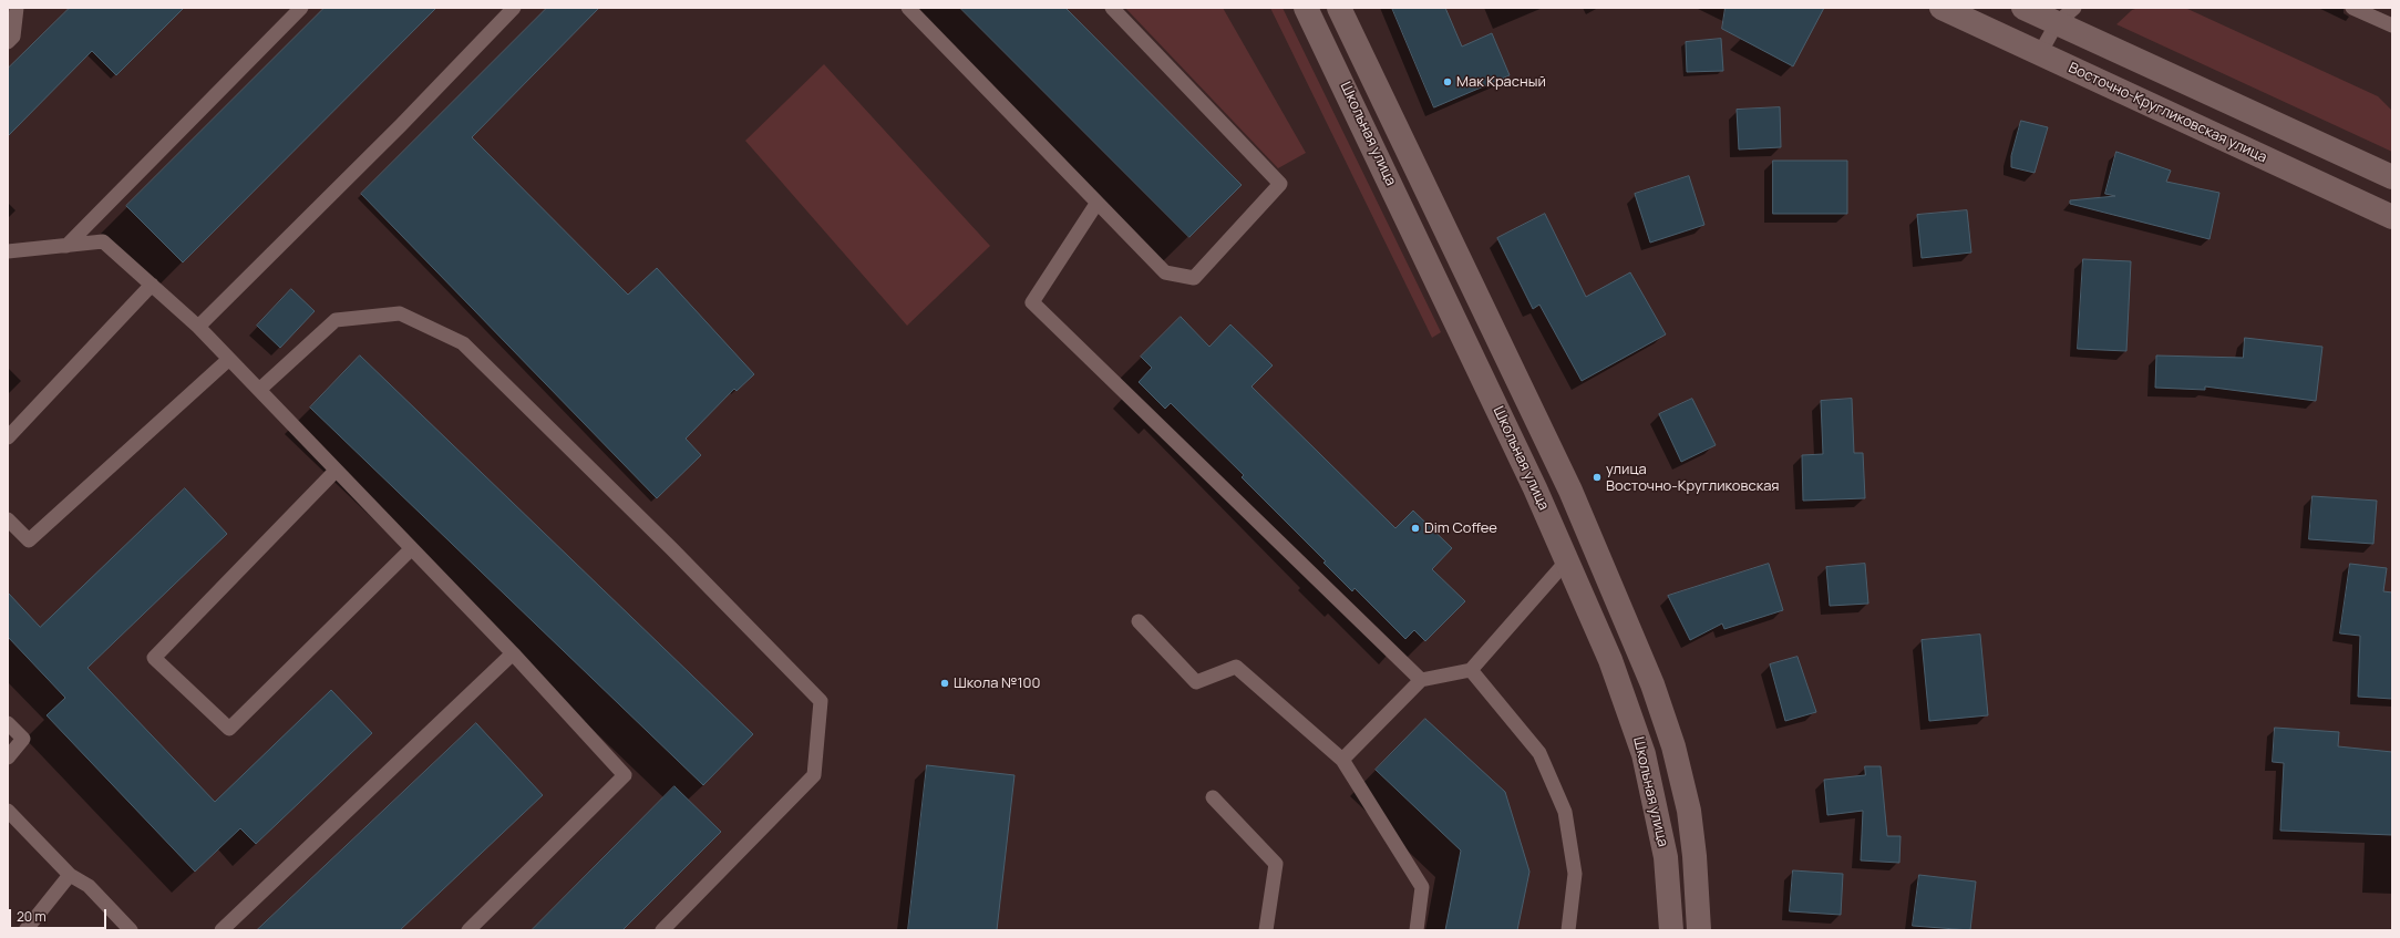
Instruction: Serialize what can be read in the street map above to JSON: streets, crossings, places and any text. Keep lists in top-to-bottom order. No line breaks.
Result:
{"streets":{"main road":["Восточно-Кругликовская улица","Школьная улица"]},"places":["Мак Красный","улица Восточно-Кругликовская","Dim Coffee","Школа №100"],"scale_bar":"20 m"}
